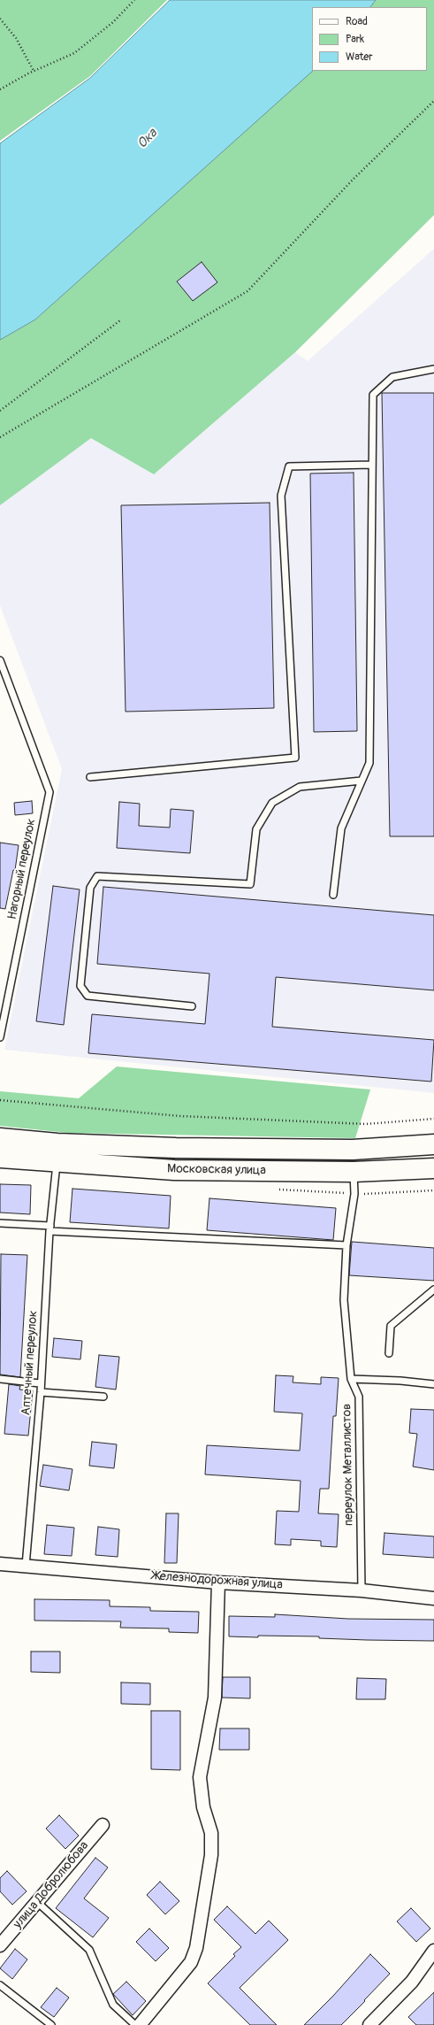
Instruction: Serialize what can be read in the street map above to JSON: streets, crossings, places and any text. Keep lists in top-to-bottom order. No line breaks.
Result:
{"streets":{"main road":["Московская улица"],"street":["Железнодорожная улица","улица Добролюбова"],"lane":["Нагорный переулок","Аптечный переулок","переулок Металлистов"]},"crossings":[["Московская улица","Аптечный переулок"],["Московская улица","переулок Металлистов"],["Аптечный переулок","Железнодорожная улица"],["переулок Металлистов","Железнодорожная улица"]],"water":["Ока"],"legend":["Road","Park","Water"]}
